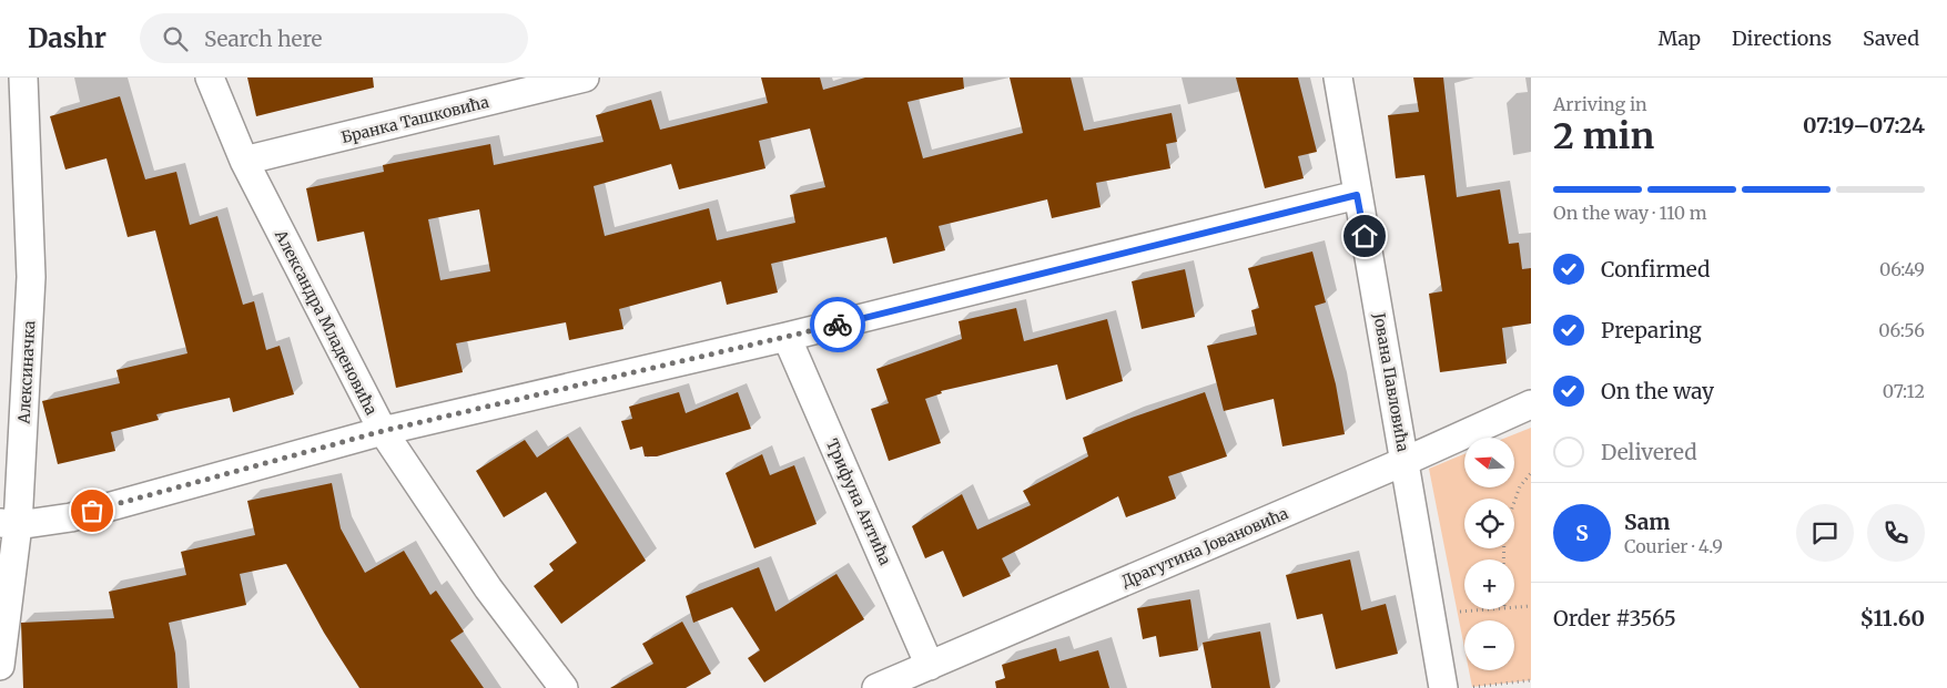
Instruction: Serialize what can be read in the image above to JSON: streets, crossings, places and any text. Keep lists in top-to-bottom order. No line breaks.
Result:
{"streets":{"street":["Бранка Ташковића","Александра Младеновића","Алексиначка","Јована Павловића","Трифуна Антића","Драгутина Јовановића"]},"crossings":[["Бранка Ташковића","Александра Младеновића"],["Јована Павловића","Драгутина Јовановића"],["Трифуна Антића","Драгутина Јовановића"]],"north":"left","page":{"header":"Dashr","search":"Search here","nav":["Map","Directions","Saved"],"heading":["2 min","Arriving in","07:19–07:24"],"panel":["Sam","Courier · 4.9","Order #3565","$11.60"],"bar":"On the way · 110 m","list":[["Confirmed","06:49"],["Preparing","06:56"],["On the way","07:12"],"Delivered"],"map_buttons":["+","−"],"round":"S"}}
